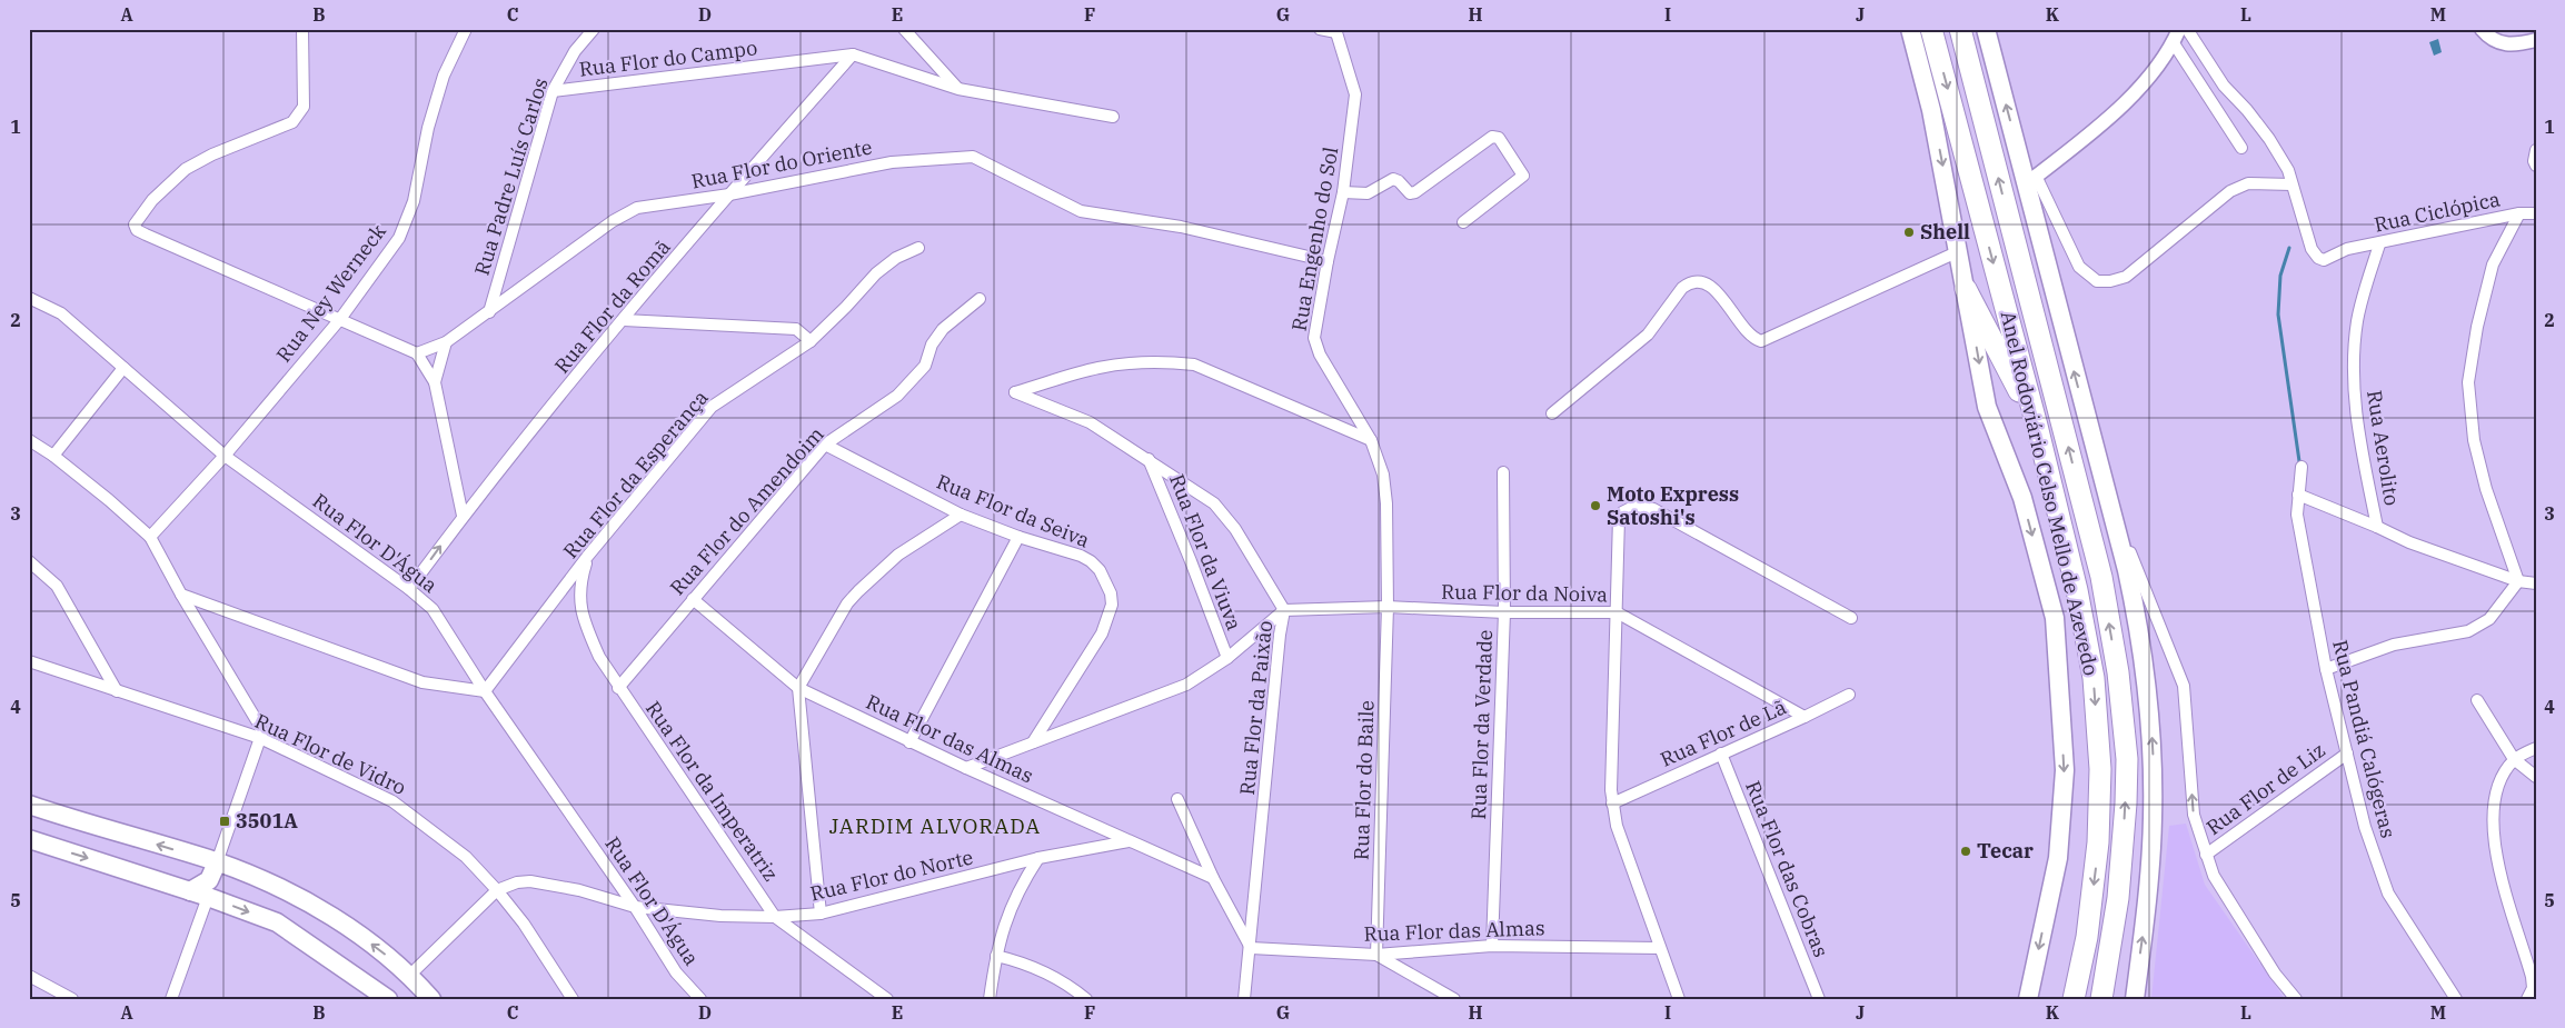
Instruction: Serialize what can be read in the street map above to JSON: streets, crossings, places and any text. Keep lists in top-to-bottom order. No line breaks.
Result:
{"streets":{"highway":["Anel Rodoviário Celso Mello de Azevedo"],"street":["Rua Flor do Campo","Rua Flor do Oriente","Rua Padre Luís Carlos","Rua Ciclópica","Rua Engenho do Sol","Rua Ney Werneck","Rua Flor da Romã","Rua Aerolito","Rua Flor da Esperança","Rua Flor do Amendoim","Rua Flor da Seiva","Rua Flor D'Água","Rua Flor da Viuva","Rua Flor da Noiva","Rua Flor da Paixão","Rua Flor da Verdade","Rua Flor de Lã","Rua Flor das Almas","Rua Pandiá Calógeras","Rua Flor de Vidro","Rua Flor do Baile","Rua Flor de Liz","Rua Flor da Imperatriz","Rua Flor das Cobras","Rua Flor do Norte"]},"crossings":[["Rua Flor do Campo","Rua Padre Luís Carlos"],["Rua Flor do Campo","Rua Flor da Romã"],["Rua Flor do Oriente","Rua Padre Luís Carlos"],["Rua Flor do Oriente","Rua Engenho do Sol"],["Rua Flor do Oriente","Rua Flor da Romã"],["Rua Ciclópica","Rua Aerolito"],["Rua Engenho do Sol","Rua Flor da Noiva"],["Rua Engenho do Sol","Rua Flor da Paixão"],["Rua Engenho do Sol","Rua Flor do Baile"],["Rua Ney Werneck","Rua Flor D'Água"],["Rua Flor da Romã","Rua Flor D'Água"],["Rua Flor da Esperança","Rua Flor D'Água"],["Rua Flor da Esperança","Rua Flor da Imperatriz"],["Rua Flor do Amendoim","Rua Flor da Seiva"],["Rua Flor do Amendoim","Rua Flor das Almas"],["Rua Flor do Amendoim","Rua Flor da Imperatriz"],["Rua Flor D'Água","Rua Flor do Norte"],["Rua Flor da Viuva","Rua Flor da Paixão"],["Rua Flor da Noiva","Rua Flor da Paixão"],["Rua Flor da Noiva","Rua Flor da Verdade"],["Rua Flor da Noiva","Rua Flor de Lã"],["Rua Flor da Noiva","Rua Flor do Baile"],["Rua Flor da Paixão","Rua Flor das Almas"],["Rua Flor da Verdade","Rua Flor das Almas"],["Rua Flor de Lã","Rua Flor das Cobras"],["Rua Flor das Almas","Rua Flor do Baile"],["Rua Flor das Almas","Rua Flor do Norte"],["Rua Pandiá Calógeras","Rua Flor de Liz"],["Rua Flor de Vidro","Rua Flor do Norte"],["Rua Flor da Imperatriz","Rua Flor do Norte"]],"districts":["JARDIM ALVORADA"],"places":{"other":["Shell","Moto Express Satoshi's","Tecar"],"transit":["3501A"]},"grid":{"columns":["A","B","C","D","E","F","G","H","I","J","K","L","M"],"rows":["1","2","3","4","5"]}}
